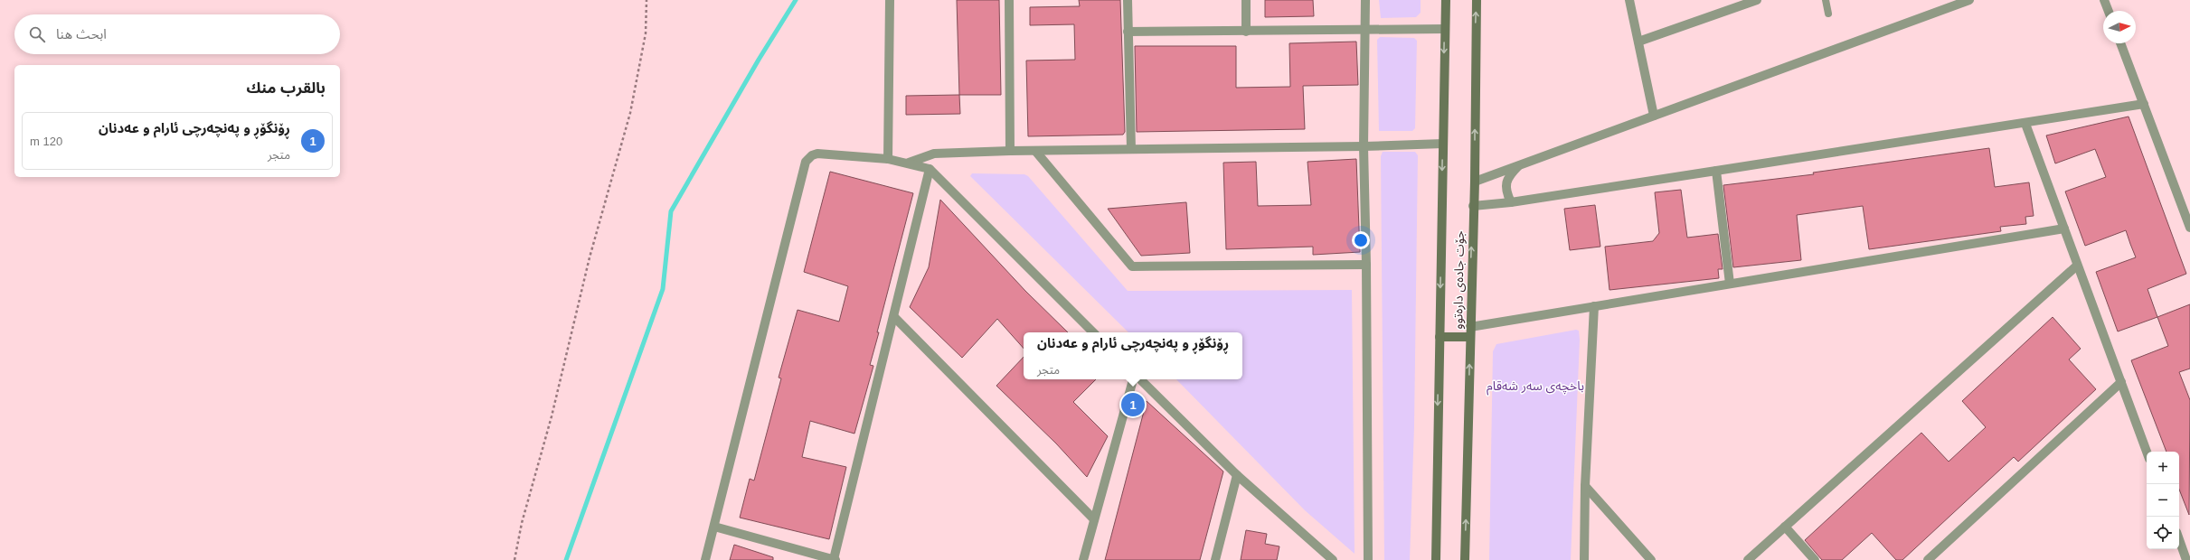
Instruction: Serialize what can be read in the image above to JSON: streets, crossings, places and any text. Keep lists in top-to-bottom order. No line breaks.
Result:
{"streets":{"main road":["جۆت جادەی دارەتوو"]},"parks":["باخچەی سەر شەقام"],"north":"right","page":{"search":"ابحث هنا","heading":"بالقرب منك","list":[{"mark":"1","name":"ڕۆنگۆڕ و پەنچەرچی ئارام و عەدنان","note":"متجر","value":"120 m"}],"popup":["ڕۆنگۆڕ و پەنچەرچی ئارام و عەدنان","متجر"],"pins":"1","map_buttons":["+","−"]}}
